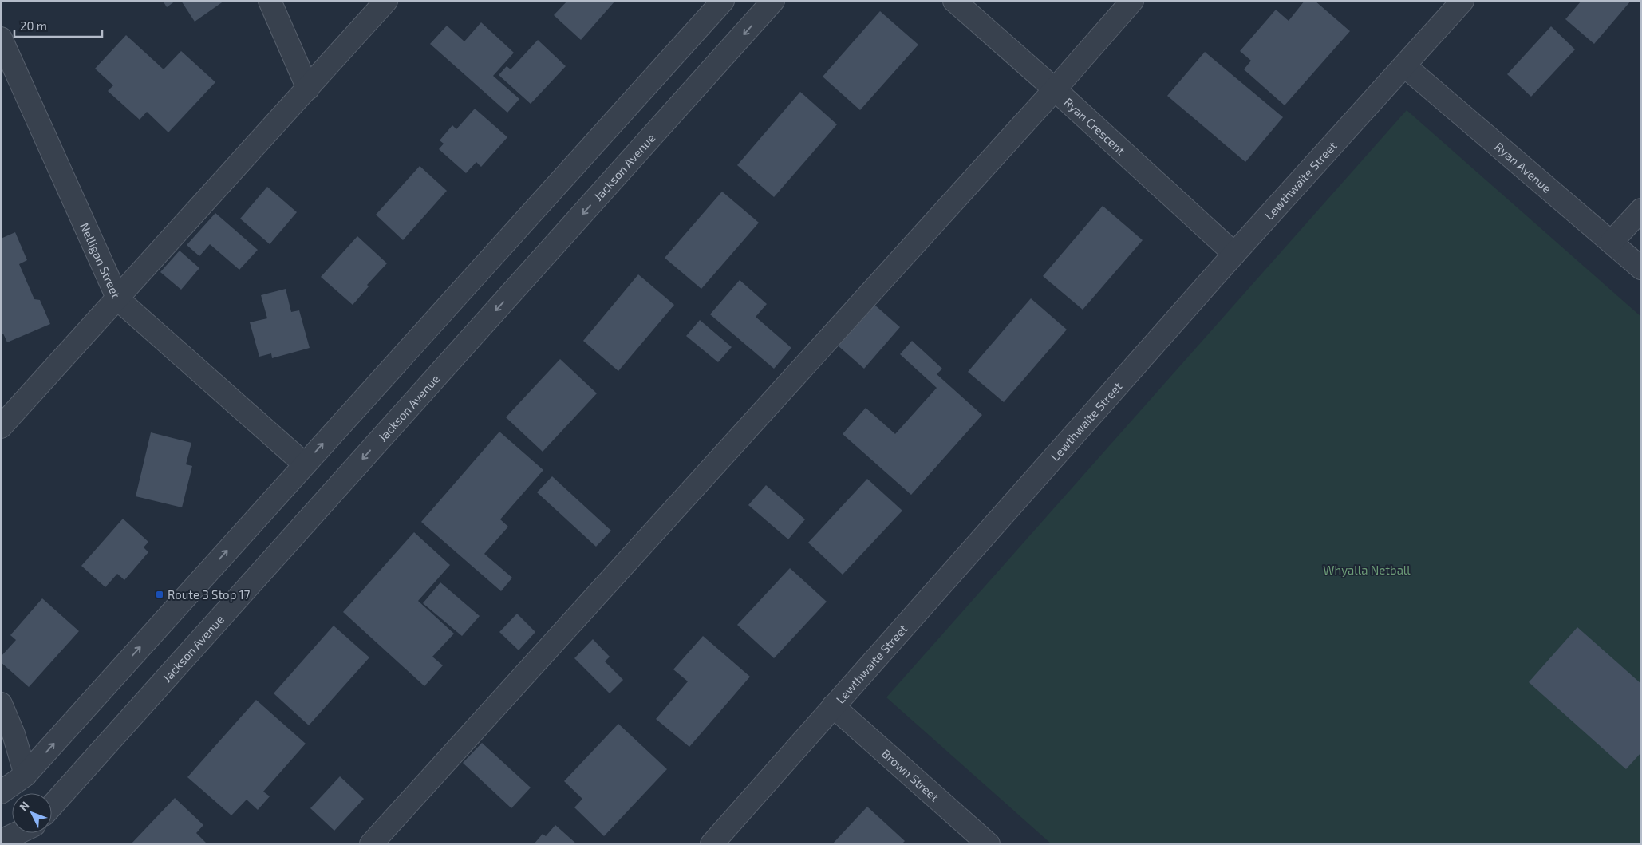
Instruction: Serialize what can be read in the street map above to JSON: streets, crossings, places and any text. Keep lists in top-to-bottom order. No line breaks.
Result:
{"streets":{"street":["Ryan Crescent","Jackson Avenue","Ryan Avenue","Lewthwaite Street","Nelligan Street","Brown Street"]},"crossings":[["Ryan Crescent","Lewthwaite Street"],["Ryan Avenue","Lewthwaite Street"],["Lewthwaite Street","Brown Street"]],"parks":["Whyalla Netball"],"places":{"transit":["Route 3 Stop 17"]},"scale_bar":"20 m","north":"top left"}
